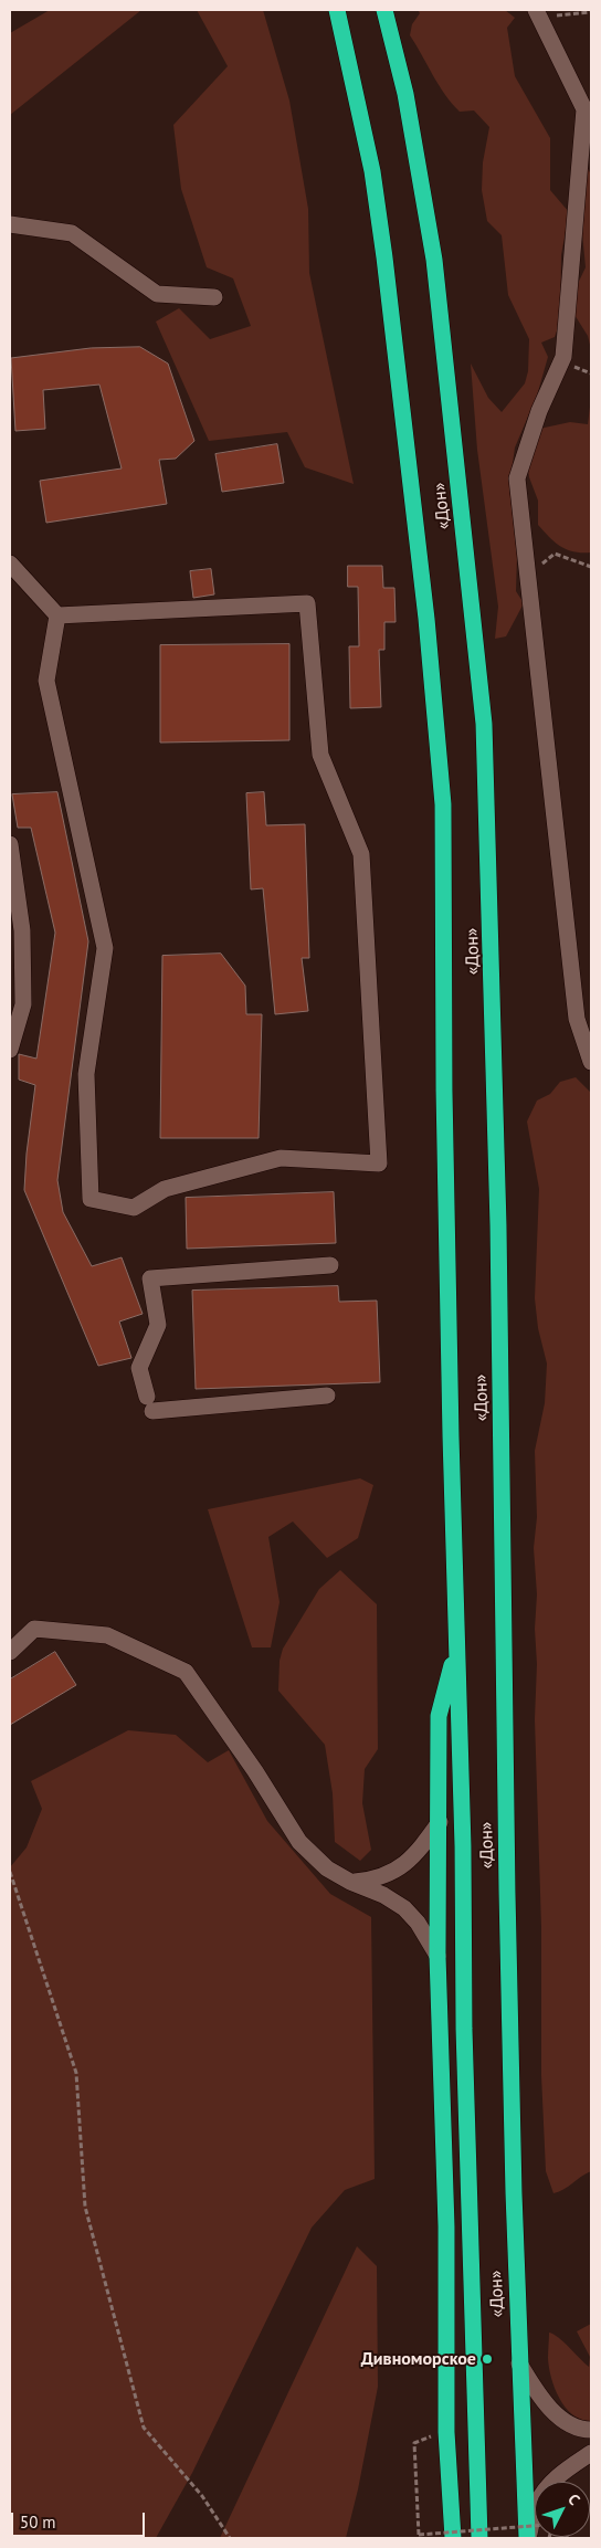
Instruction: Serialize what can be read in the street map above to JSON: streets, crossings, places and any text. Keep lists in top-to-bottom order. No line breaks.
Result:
{"streets":{"highway":["«Дон»"]},"places":["Дивноморское"],"scale_bar":"50 m","north":"top right"}
